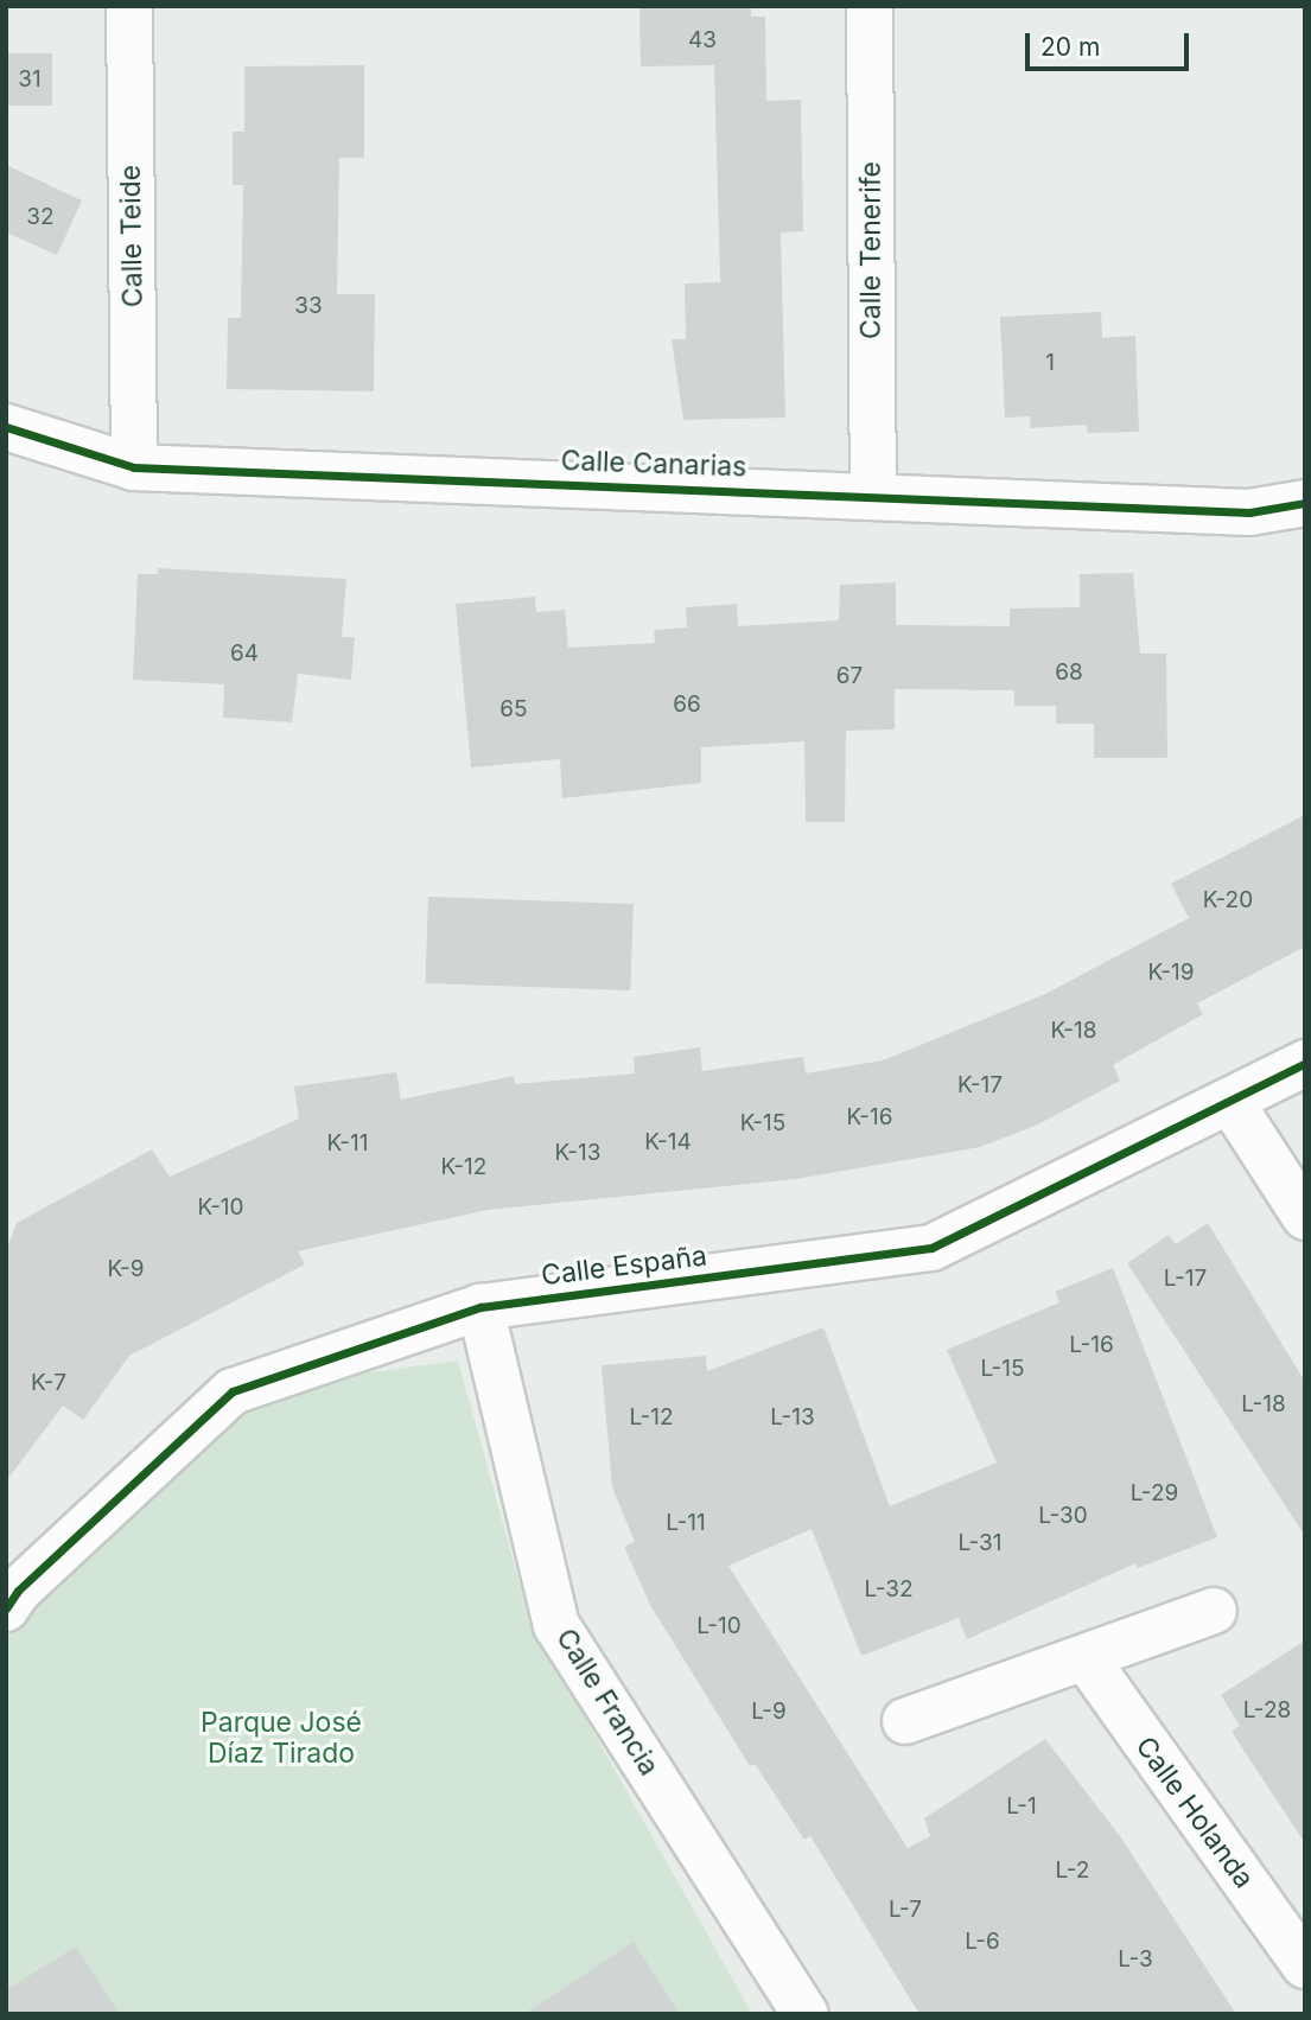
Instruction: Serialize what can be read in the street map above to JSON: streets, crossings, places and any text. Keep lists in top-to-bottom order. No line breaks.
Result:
{"streets":{"street":["Calle Teide","Calle Tenerife","Calle Canarias","Calle España","Calle Francia","Calle Holanda"]},"crossings":[["Calle Teide","Calle Canarias"],["Calle Tenerife","Calle Canarias"],["Calle España","Calle Francia"]],"parks":["Parque José Díaz Tirado"],"house_numbers":["43","31","32","33","1","64","68","67","66","65","K-20","K-19","K-18","K-17","K-16","K-15","K-14","K-11","K-13","K-12","K-10","K-9","L-17","L-16","L-15","K-7","L-18","L-12","L-13","L-29","L-30","L-11","L-31","L-32","L-10","L-28","L-9","L-1","L-2","L-7","L-6","L-3"],"scale_bar":"20 m"}
